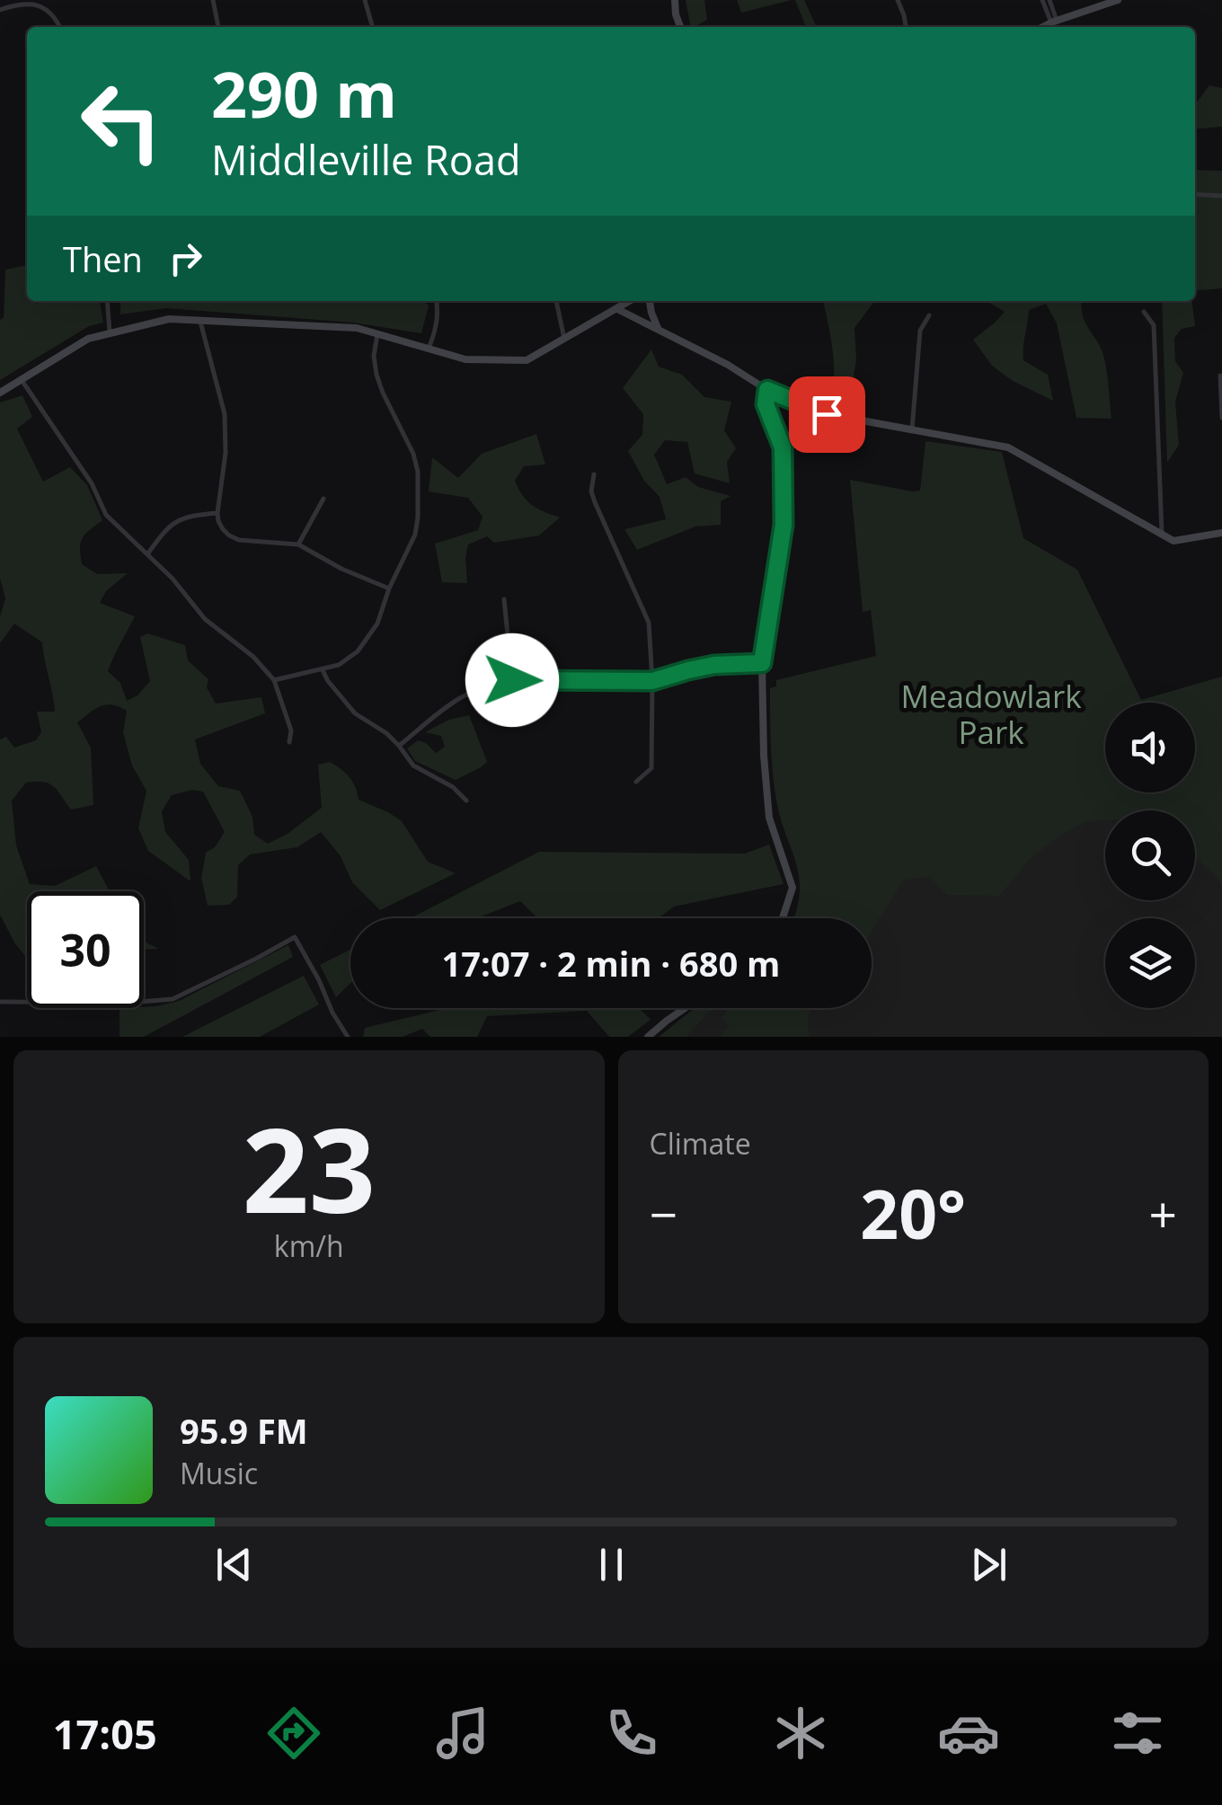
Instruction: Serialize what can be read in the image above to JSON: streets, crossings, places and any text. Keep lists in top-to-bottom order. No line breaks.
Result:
{"parks":["Meadowlark Park"],"page":{"turn":["290 m","Middleville Road"],"then":"Then","limit":"30","trip":"17:07 · 2 min · 680 m","tile":[["23","km/h"],"Climate"],"heat":["−","20°","+"],"song":["95.9 FM","Music"],"tabs":"17:05"}}
